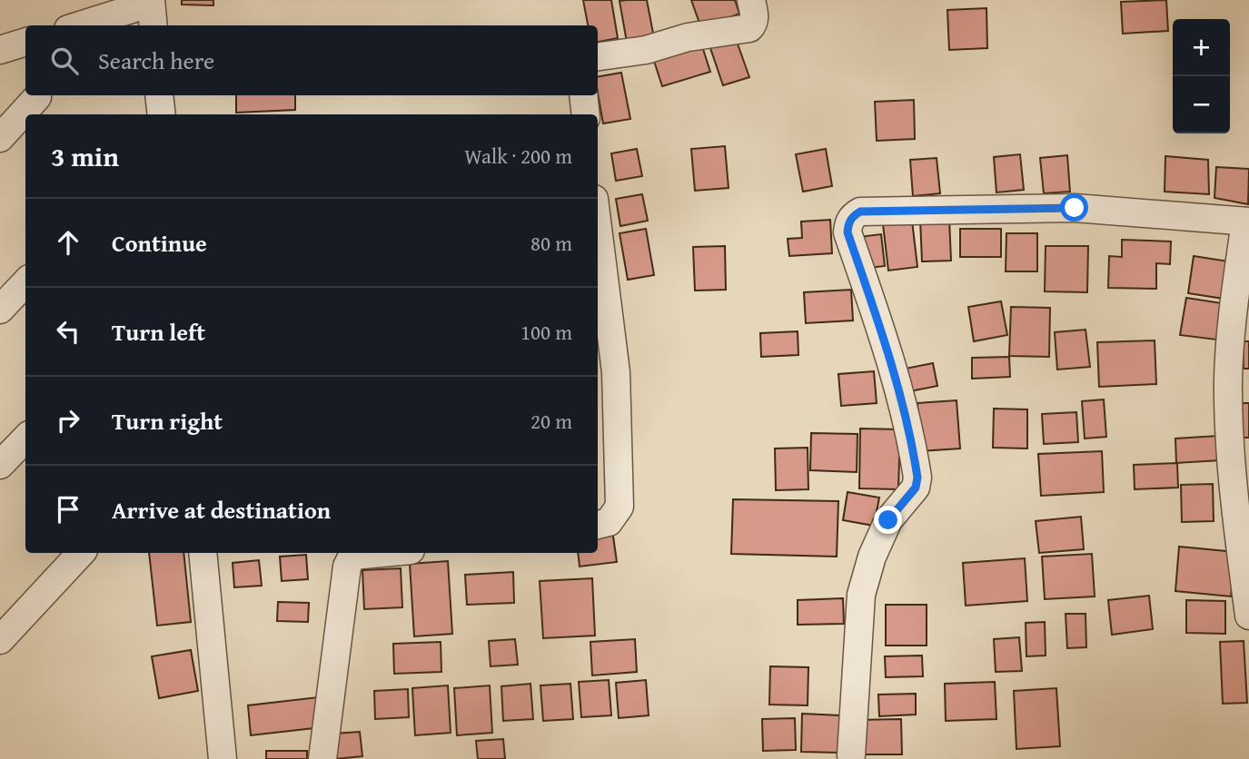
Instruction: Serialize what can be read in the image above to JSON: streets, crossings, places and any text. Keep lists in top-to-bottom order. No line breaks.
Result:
{"page":{"map_buttons":["+","−"],"search":"Search here","heading":["3 min","Walk · 200 m"],"list":[["Continue","80 m"],["Turn left","100 m"],["Turn right","20 m"],"Arrive at destination"]}}
